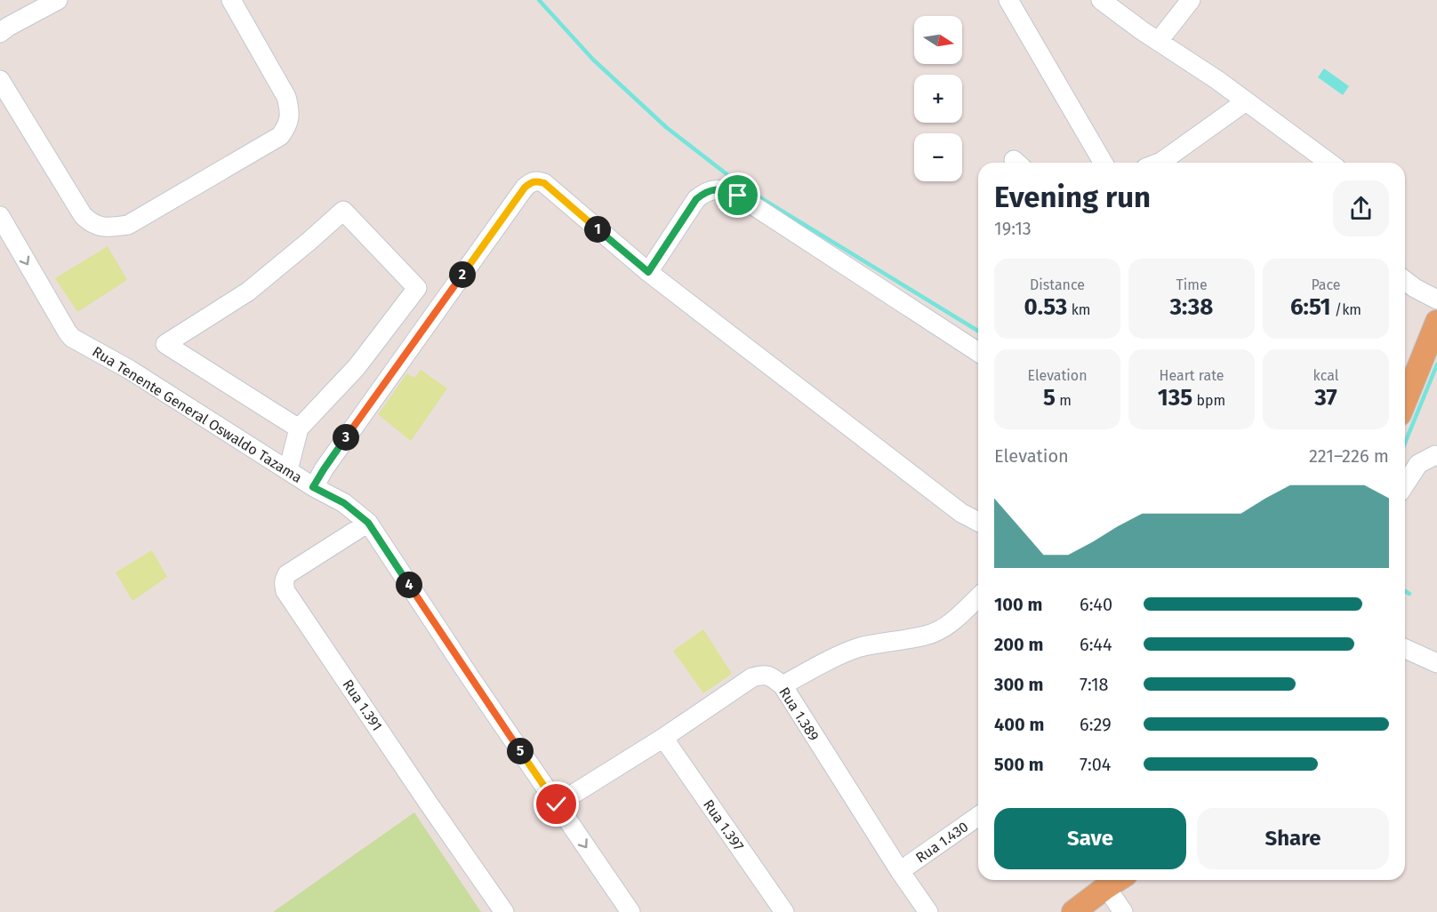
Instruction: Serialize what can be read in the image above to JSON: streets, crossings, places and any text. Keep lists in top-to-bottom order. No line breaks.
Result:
{"streets":{"street":["Rua Tenente General Oswaldo Tazama","Rua 1.391","Rua 1.389","Rua 1.397","Rua 1.430"]},"crossings":[["Rua Tenente General Oswaldo Tazama","Rua 1.391"],["Rua Tenente General Oswaldo Tazama","Rua 1.389"],["Rua 1.389","Rua 1.397"],["Rua 1.389","Rua 1.430"]],"one_way":["Rua Tenente General Oswaldo Tazama"],"north":"right","page":{"map_buttons":["+","−"],"heading":["Evening run","19:13"],"pins":["1","2","3","4","5"],"stats":[["Distance","0.53 km"],["Time","3:38"],["Pace","6:51 /km"],["Elevation","5 m"],["Heart rate","135 bpm"],["kcal","37"]],"chart":["Elevation","221–226 m"],"list":[{"name":"100 m","note":"6:40"},{"name":"200 m","note":"6:44"},{"name":"300 m","note":"7:18"},{"name":"400 m","note":"6:29"},{"name":"500 m","note":"7:04"}],"buttons":["Save","Share"]}}
